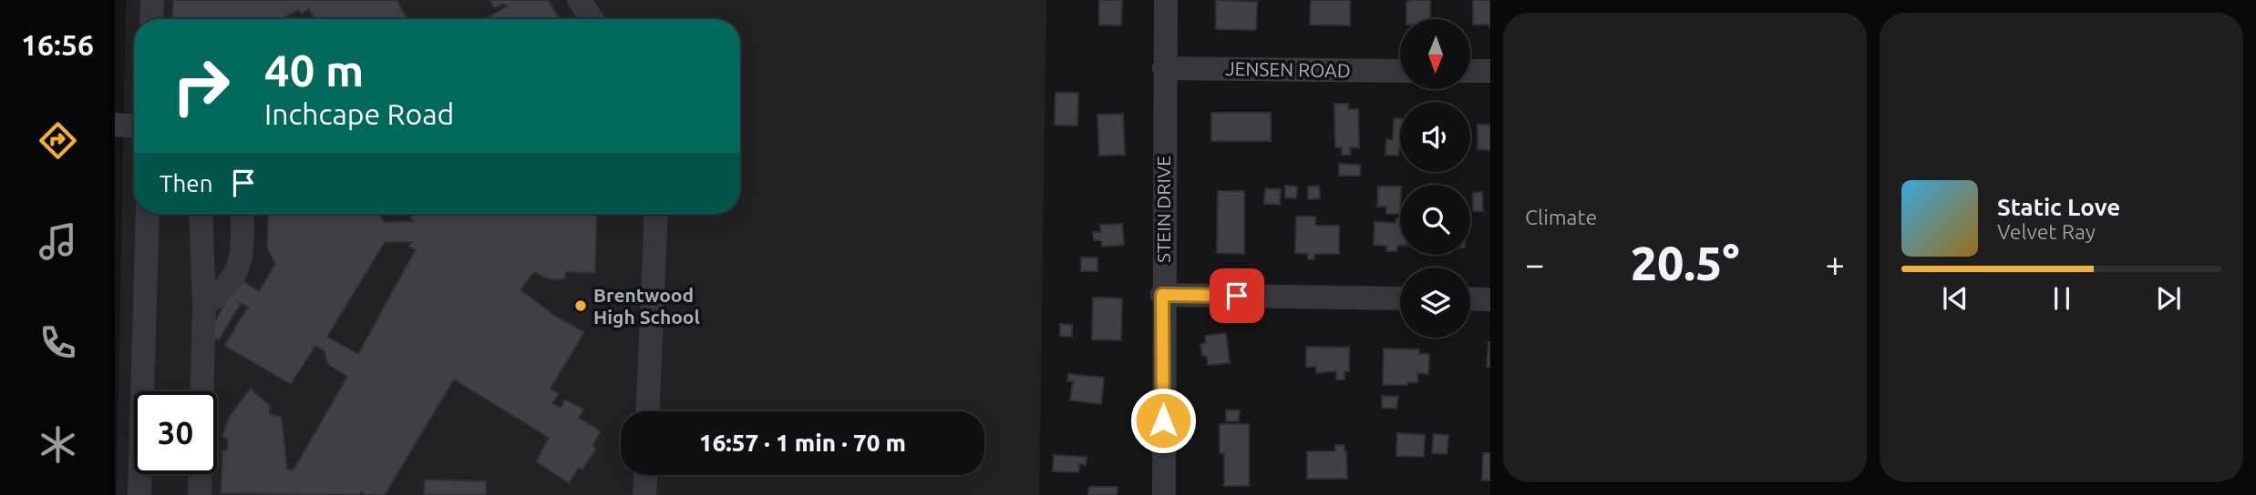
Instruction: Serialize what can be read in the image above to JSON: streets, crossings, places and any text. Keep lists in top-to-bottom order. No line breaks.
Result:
{"streets":{"street":["JENSEN ROAD","STEIN DRIVE"]},"crossings":[["JENSEN ROAD","STEIN DRIVE"]],"places":["Brentwood High School"],"north":"bottom","page":{"tabs":"16:56","tile":"Climate","turn":["40 m","Inchcape Road"],"then":"Then","song":["Static Love","Velvet Ray"],"heat":["−","20.5°","+"],"limit":"30","trip":"16:57 · 1 min · 70 m"}}
